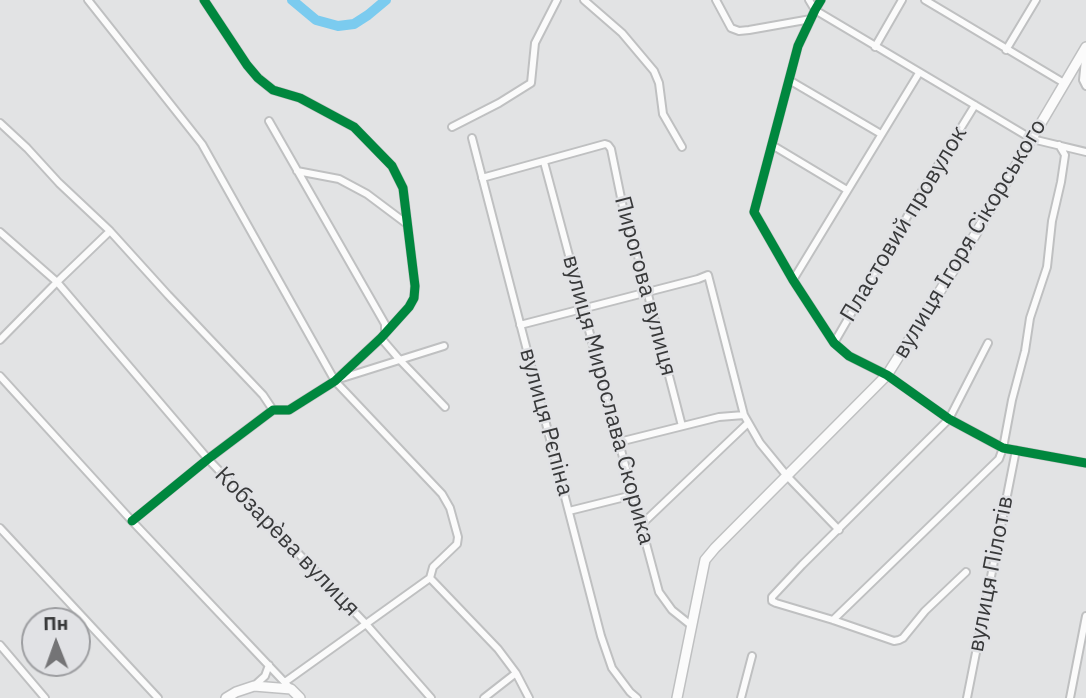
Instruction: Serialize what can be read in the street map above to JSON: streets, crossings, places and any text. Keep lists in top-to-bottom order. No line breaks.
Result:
{"streets":{"main road":["вулиця Ігоря Сікорського"],"street":["Пластовий провулок","Пирогова вулиця","вулиця Мирослава Скорика","вулиця Рєпіна","Кобзарèва вулиця","вулиця Пілотів"]},"crossings":[["вулиця Ігоря Сікорського","вулиця Мирослава Скорика"],["Пирогова вулиця","вулиця Мирослава Скорика"]],"north":"top"}
